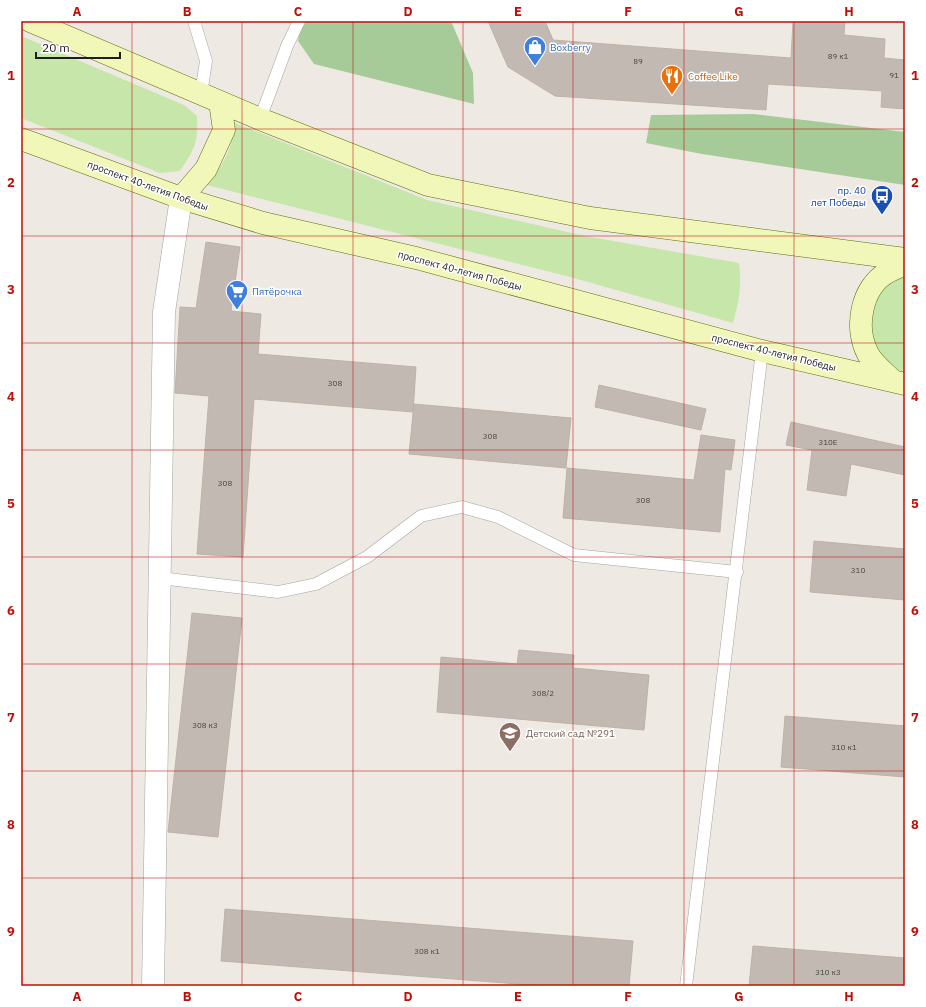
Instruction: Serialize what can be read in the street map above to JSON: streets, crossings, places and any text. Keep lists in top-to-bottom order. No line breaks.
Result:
{"streets":{"main road":["проспект 40-летия Победы"]},"places":{"shop":["Boxberry"],"restaurant":["Coffee Like"],"bus stop":["пр. 40 лет Победы"],"supermarket":["Пятёрочка"],"school or university":["Детский сад №291"]},"house_numbers":["89 к1","89","91","308","308","310Е","308","308","310","308/2","308 к3","310 к1","308 к1","310 к3"],"scale_bar":"20 m","grid":{"columns":["A","B","C","D","E","F","G","H"],"rows":["1","2","3","4","5","6","7","8","9"]}}
